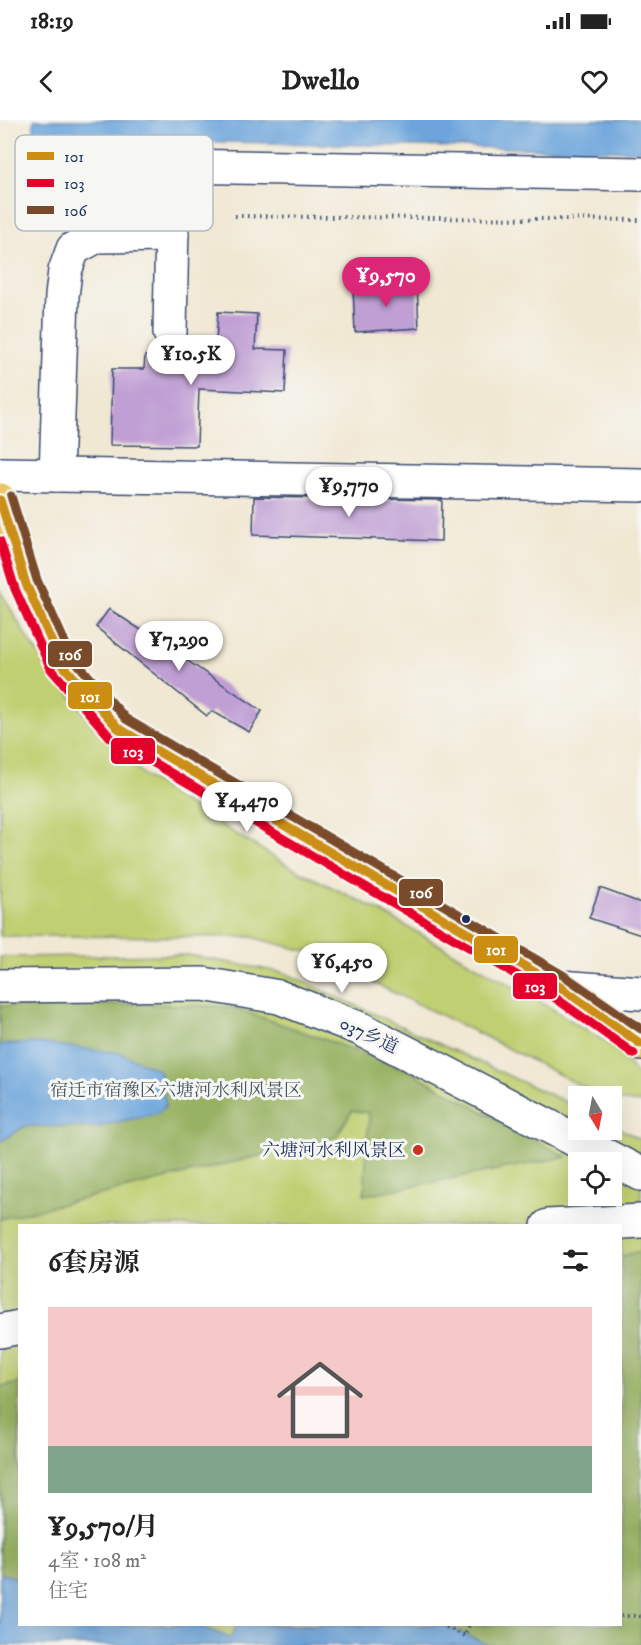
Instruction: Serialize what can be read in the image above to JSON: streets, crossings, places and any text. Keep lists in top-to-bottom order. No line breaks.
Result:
{"streets":{"street":["037乡道"]},"parks":["宿迁市宿豫区六塘河水利风景区"],"places":["六塘河水利风景区"],"lines":["transit line 106","transit line 101","transit line 103"],"legend":["101","103","106"],"north":"bottom","page":{"status":"18:19","header":"Dwello","price":["¥9,570","¥10.5K","¥9,770","¥7,290","¥4,470","¥6,450"],"heading":"6套房源","list":[{"name":"¥9,570/月","note":"4室 · 108 m² · 住宅"}]}}
